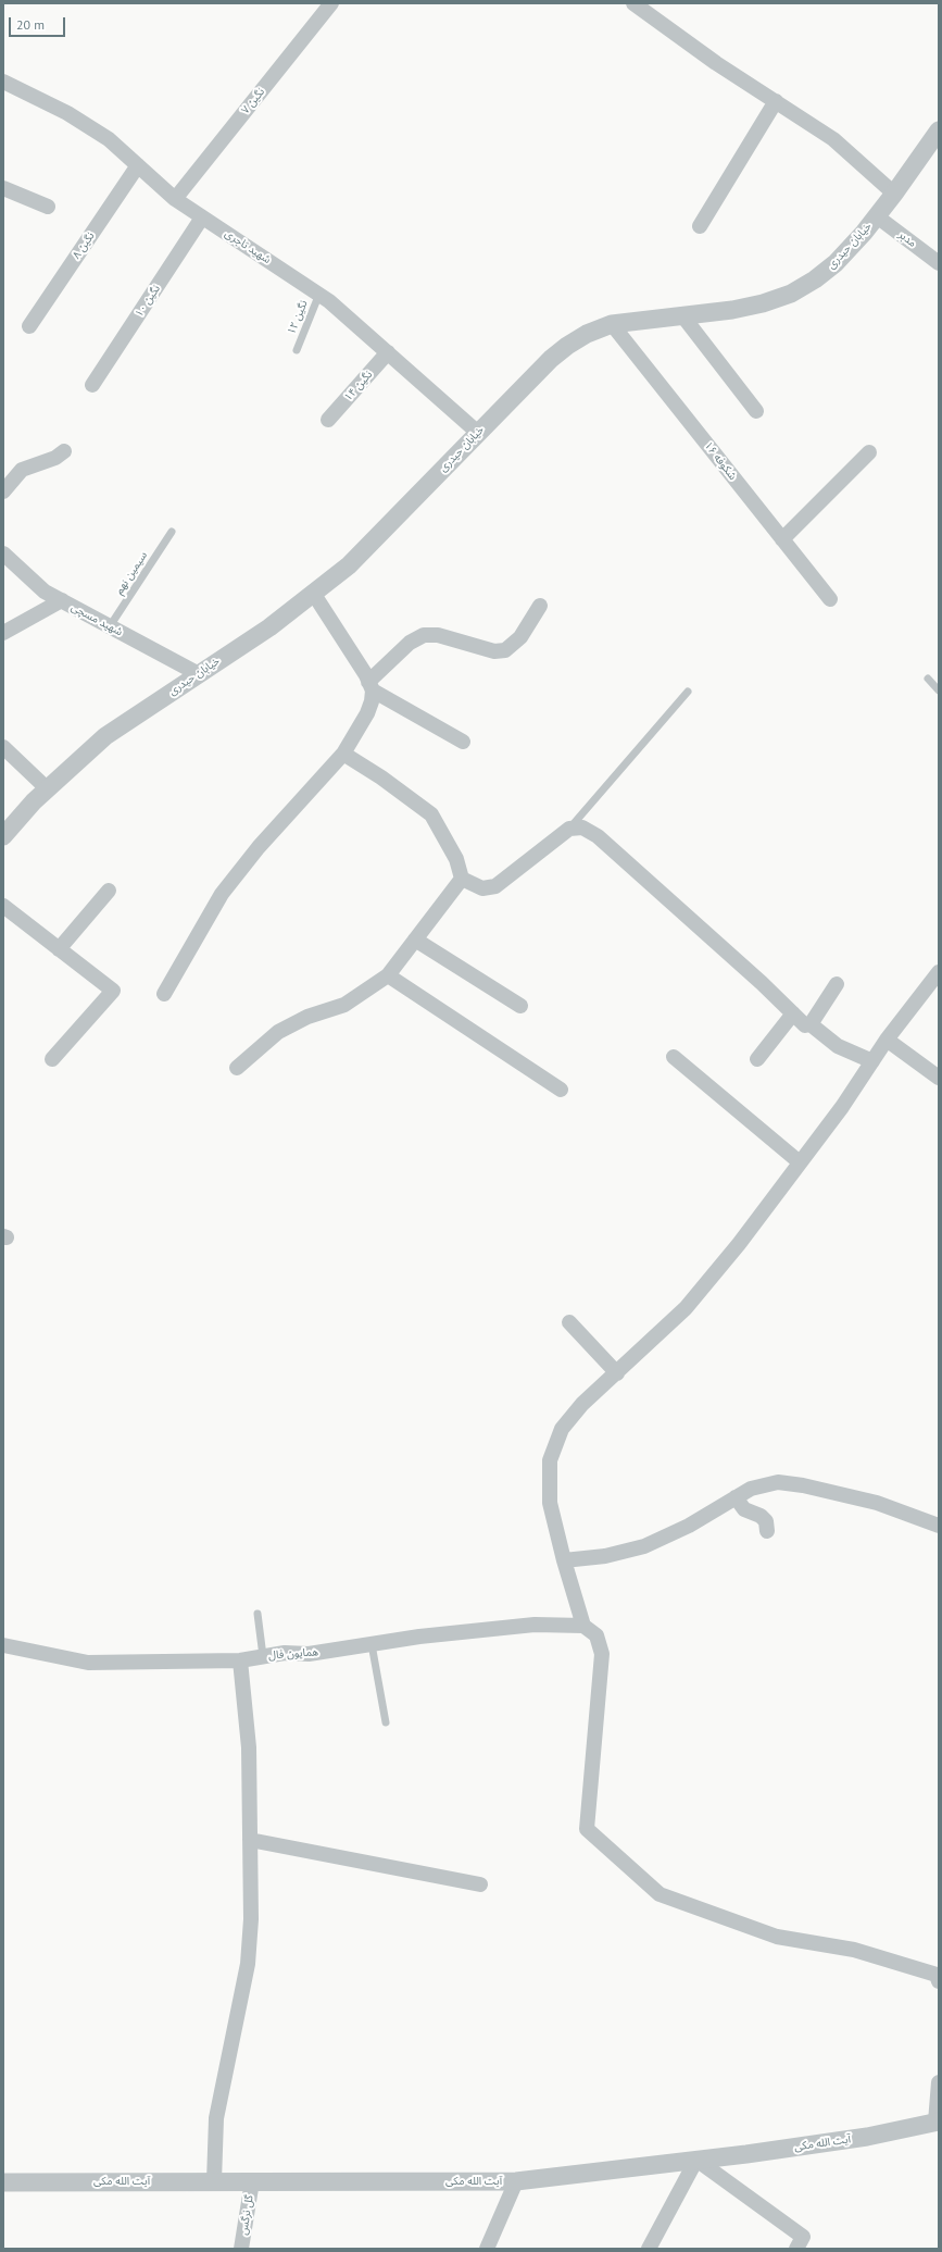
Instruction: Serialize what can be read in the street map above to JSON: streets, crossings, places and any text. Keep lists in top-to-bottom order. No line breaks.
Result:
{"streets":{"street":["نگین ۷","مدبر","نگین ۸","خیابان حیدری","شهید تاجری","نگین ۱۰","نگین ۱۴","شکوفه ۱۶","شهید مسچی","همایون فال","آیت الله مکی","گل نرگس"],"lane":["نگین ۱۲","سیمین نهم"]},"crossings":[["نگین ۷","شهید تاجری"],["مدبر","خیابان حیدری"],["نگین ۸","شهید تاجری"],["خیابان حیدری","شهید تاجری"],["خیابان حیدری","شکوفه ۱۶"],["خیابان حیدری","شهید مسچی"],["شهید تاجری","نگین ۱۰"],["شهید تاجری","نگین ۱۲"],["شهید تاجری","نگین ۱۴"],["سیمین نهم","شهید مسچی"],["آیت الله مکی","گل نرگس"]],"scale_bar":"20 m"}
